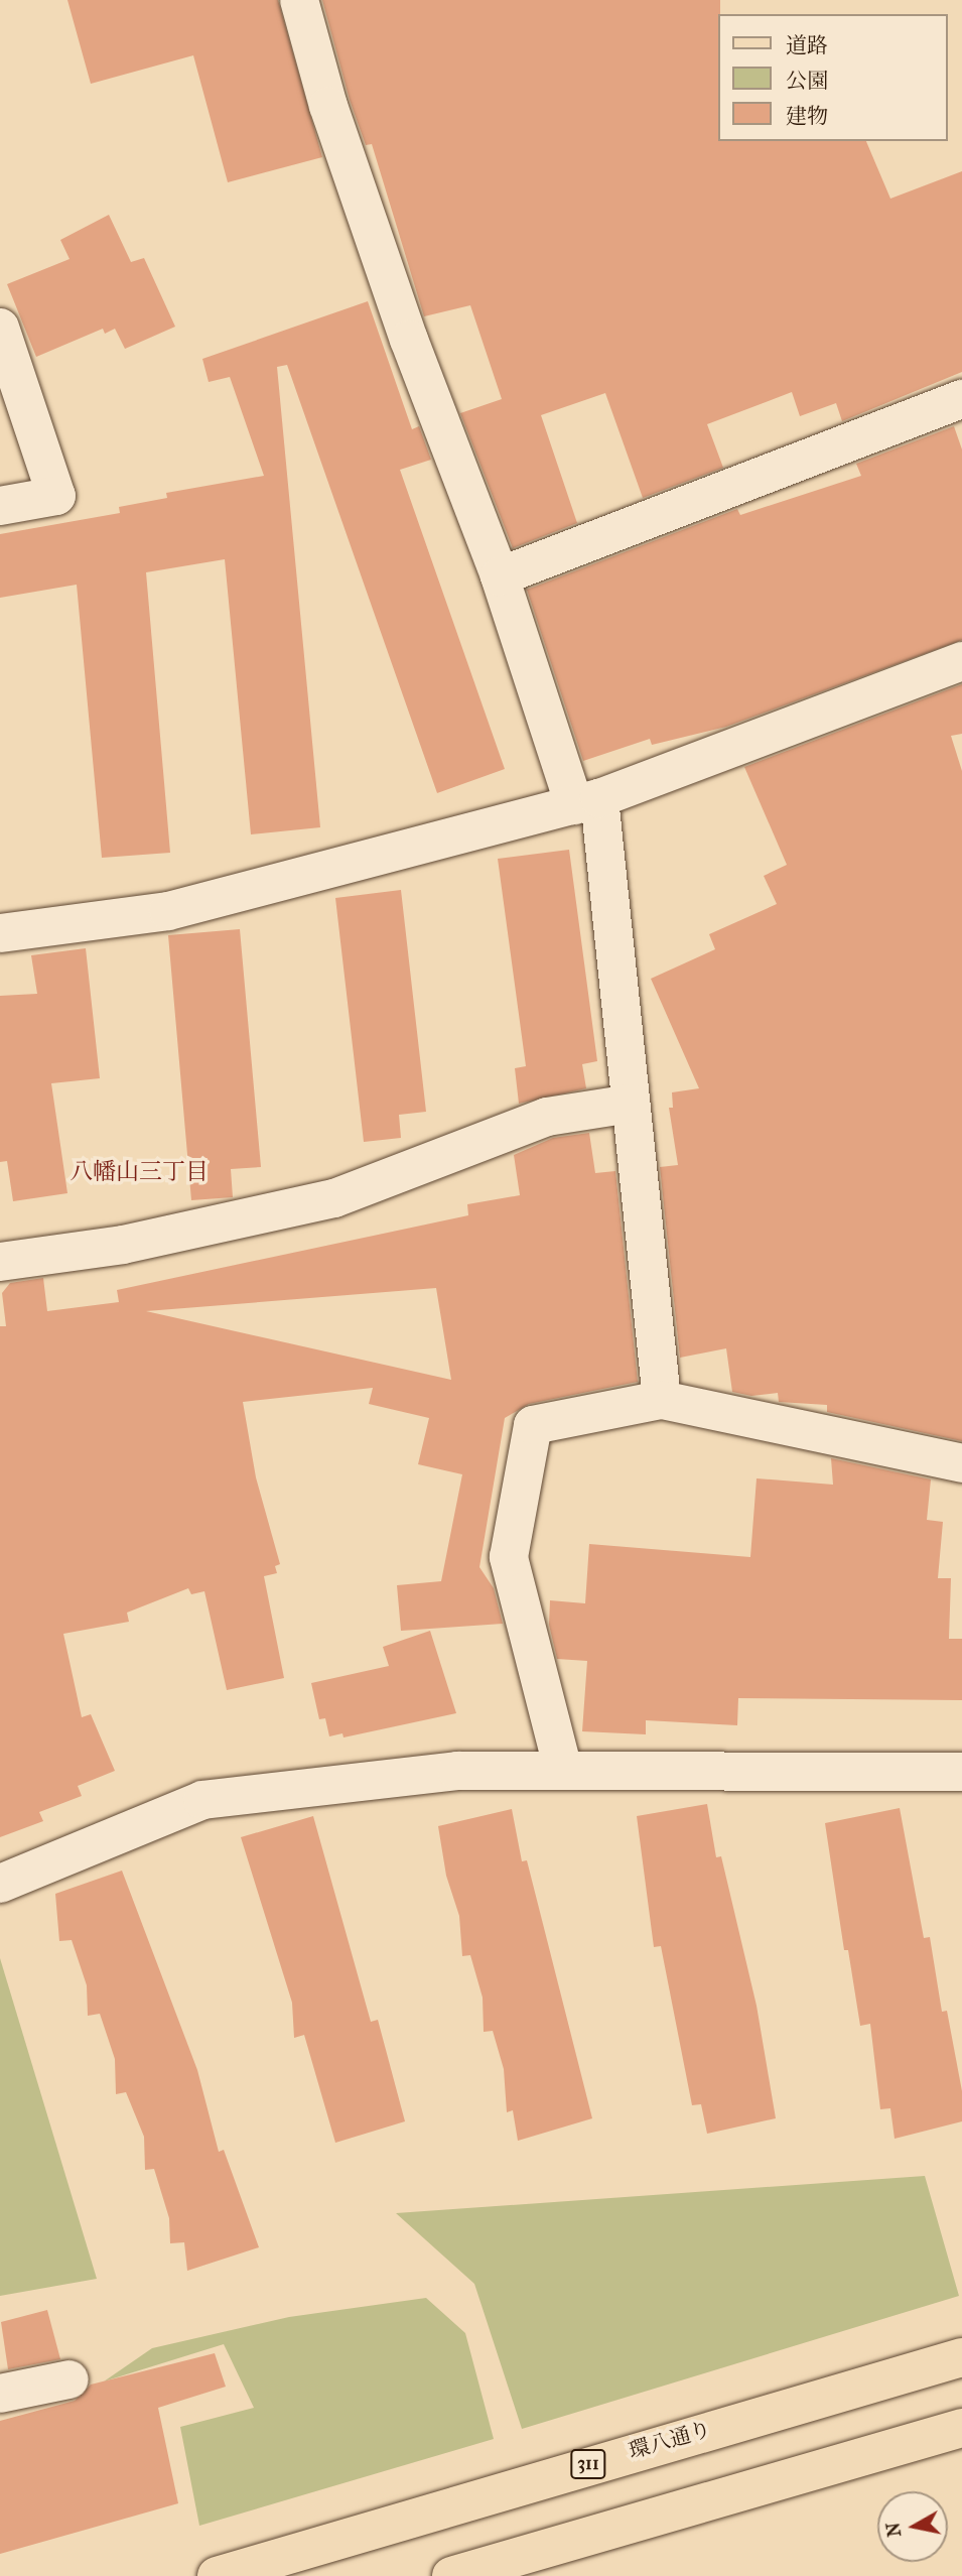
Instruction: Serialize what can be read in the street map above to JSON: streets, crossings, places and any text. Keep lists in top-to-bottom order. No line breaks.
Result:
{"streets":{"main road":["環八通り","311"]},"districts":["八幡山三丁目"],"legend":["道路","公園","建物"],"north":"left"}
